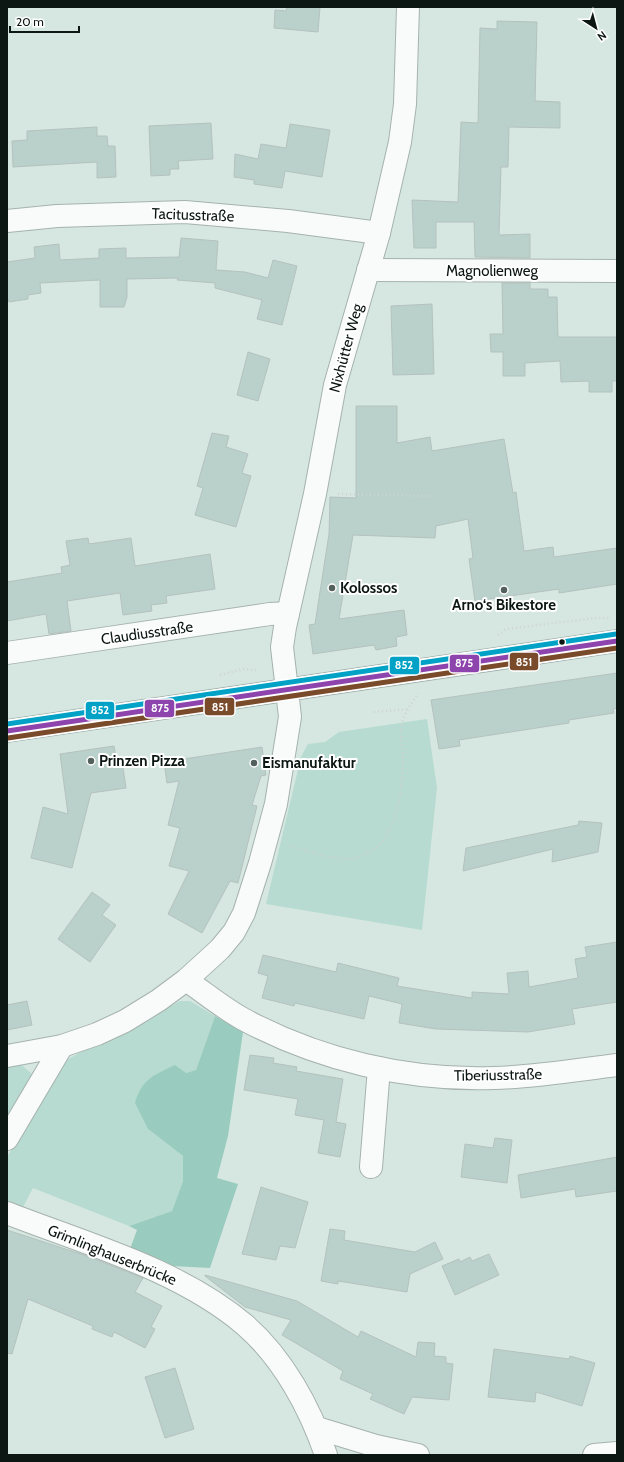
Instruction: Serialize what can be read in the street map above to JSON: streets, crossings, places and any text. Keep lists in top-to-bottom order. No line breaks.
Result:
{"streets":{"street":["Tacitusstraße","Magnolienweg","Nixhütter Weg","Claudiusstraße","Tiberiusstraße","Grimlinghauserbrücke"]},"crossings":[["Tacitusstraße","Nixhütter Weg"],["Magnolienweg","Nixhütter Weg"],["Nixhütter Weg","Claudiusstraße"]],"places":["Kolossos","Arno‘s Bikestore","Prinzen Pizza","Eismanufaktur"],"lines":["transit line 852","transit line 875","transit line 851"],"scale_bar":"20 m","north":"bottom right"}
